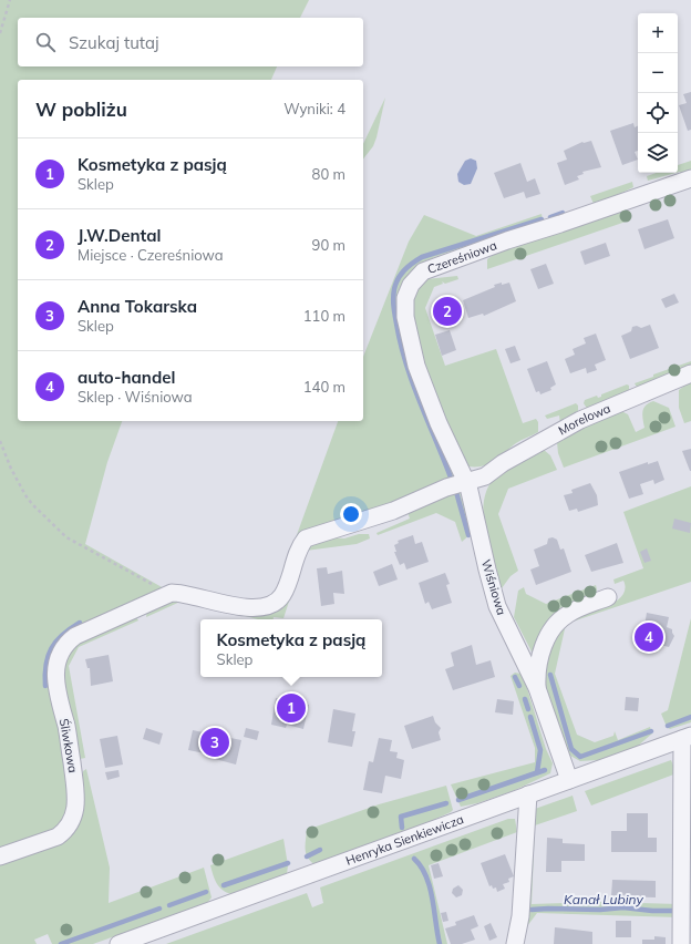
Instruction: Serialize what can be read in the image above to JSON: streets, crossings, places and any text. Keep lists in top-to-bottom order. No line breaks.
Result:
{"streets":{"street":["Czereśniowa","Morelowa","Wiśniowa","Śliwkowa","Henryka Sienkiewicza"]},"crossings":[["Czereśniowa","Morelowa"],["Czereśniowa","Wiśniowa"],["Morelowa","Wiśniowa"],["Morelowa","Śliwkowa"],["Wiśniowa","Henryka Sienkiewicza"]],"water":["Kanał Lubiny"],"page":{"map_buttons":["+","−"],"search":"Szukaj tutaj","heading":["W pobliżu","Wyniki: 4"],"list":[{"mark":"1","name":"Kosmetyka z pasją","note":"Sklep","value":"80 m"},{"mark":"2","name":"J.W.Dental","note":"Miejsce · Czereśniowa","value":"90 m"},{"mark":"3","name":"Anna Tokarska","note":"Sklep","value":"110 m"},{"mark":"4","name":"auto-handel","note":"Sklep · Wiśniowa","value":"140 m"}],"pins":["2","4","1","3"],"popup":["Kosmetyka z pasją","Sklep"]}}
